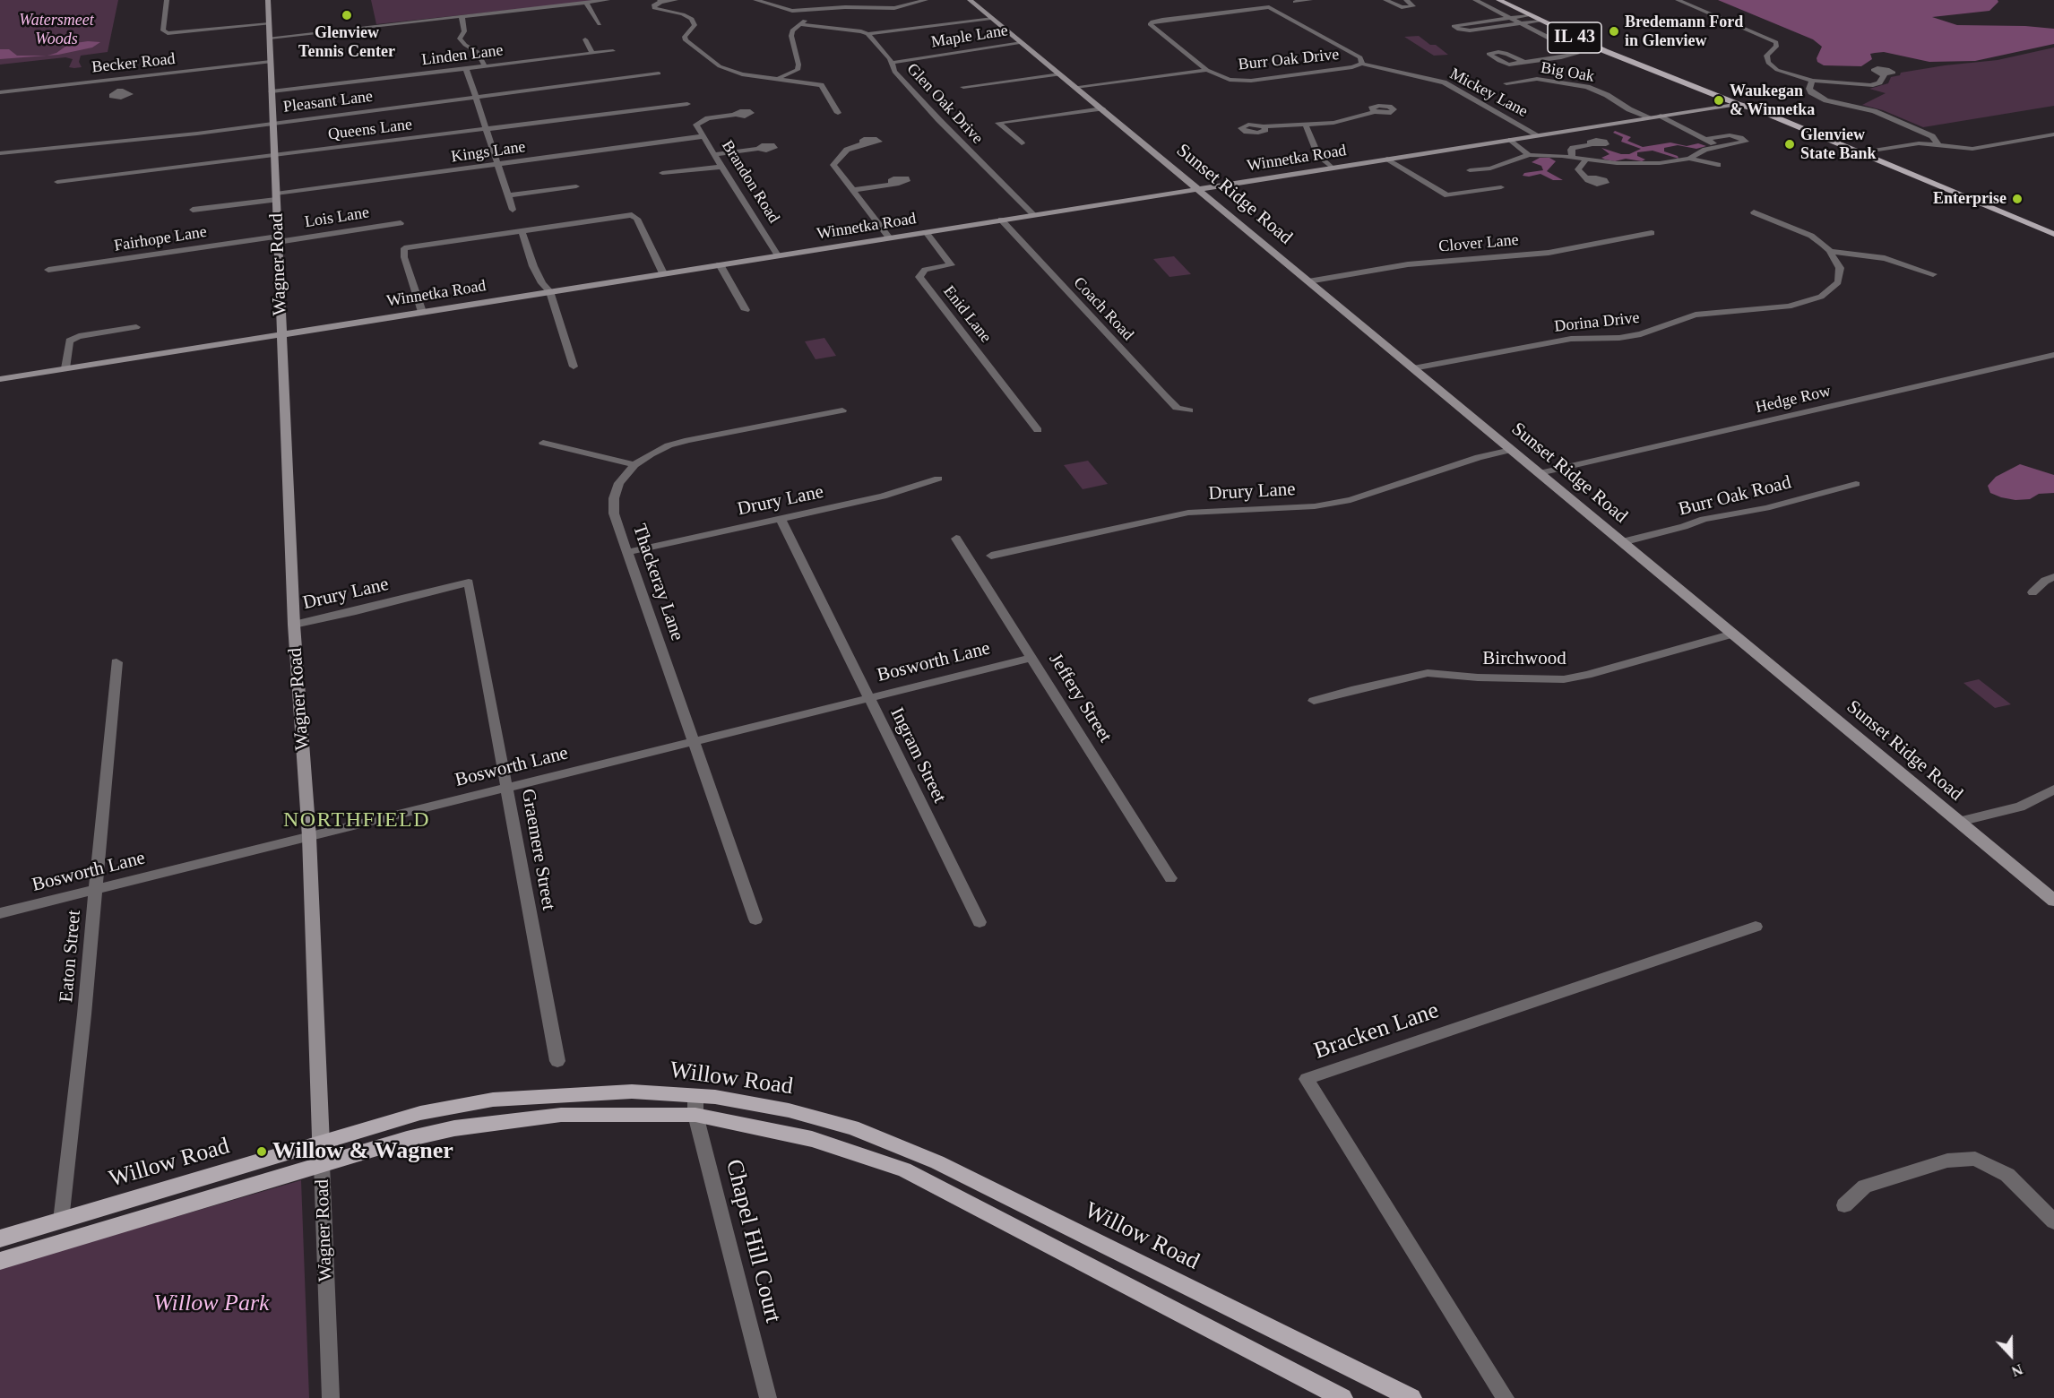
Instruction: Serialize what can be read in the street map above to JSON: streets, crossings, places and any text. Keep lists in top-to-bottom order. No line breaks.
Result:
{"streets":{"main road":["IL 43","Willow Road"],"street":["Maple Lane","Linden Lane","Burr Oak Drive","Becker Road","Big Oak","Mickey Lane","Pleasant Lane","Glen Oak Drive","Queens Lane","Kings Lane","Winnetka Road","Brandon Road","Sunset Ridge Road","Lois Lane","Fairhope Lane","Clover Lane","Wagner Road","Coach Road","Enid Lane","Dorina Drive","Hedge Row","Drury Lane","Burr Oak Road","Thackeray Lane","Birchwood","Bosworth Lane","Jeffery Street","Ingram Street","Graemere Street","Eaton Street","Bracken Lane","Chapel Hill Court"]},"crossings":[["Maple Lane","Glen Oak Drive"],["Maple Lane","Sunset Ridge Road"],["IL 43","Winnetka Road"],["Linden Lane","Wagner Road"],["Burr Oak Drive","Mickey Lane"],["Becker Road","Wagner Road"],["Big Oak","Winnetka Road"],["Mickey Lane","Winnetka Road"],["Pleasant Lane","Wagner Road"],["Glen Oak Drive","Winnetka Road"],["Queens Lane","Wagner Road"],["Kings Lane","Brandon Road"],["Kings Lane","Wagner Road"],["Winnetka Road","Brandon Road"],["Winnetka Road","Sunset Ridge Road"],["Winnetka Road","Wagner Road"],["Winnetka Road","Coach Road"],["Winnetka Road","Enid Lane"],["Sunset Ridge Road","Clover Lane"],["Sunset Ridge Road","Dorina Drive"],["Sunset Ridge Road","Hedge Row"],["Sunset Ridge Road","Drury Lane"],["Sunset Ridge Road","Burr Oak Road"],["Sunset Ridge Road","Birchwood"],["Lois Lane","Fairhope Lane"],["Lois Lane","Wagner Road"],["Fairhope Lane","Wagner Road"],["Wagner Road","Drury Lane"],["Wagner Road","Bosworth Lane"],["Wagner Road","Willow Road"],["Drury Lane","Thackeray Lane"],["Drury Lane","Ingram Street"],["Drury Lane","Graemere Street"],["Thackeray Lane","Bosworth Lane"],["Bosworth Lane","Jeffery Street"],["Bosworth Lane","Ingram Street"],["Bosworth Lane","Graemere Street"],["Bosworth Lane","Eaton Street"],["Eaton Street","Willow Road"],["Willow Road","Chapel Hill Court"]],"districts":["NORTHFIELD"],"parks":["Watersmeet Woods","Willow Park"],"places":["Glenview Tennis Center","Bredemann Ford in Glenview","Waukegan & Winnetka","Glenview State Bank","Enterprise","Willow & Wagner"],"north":"bottom"}
